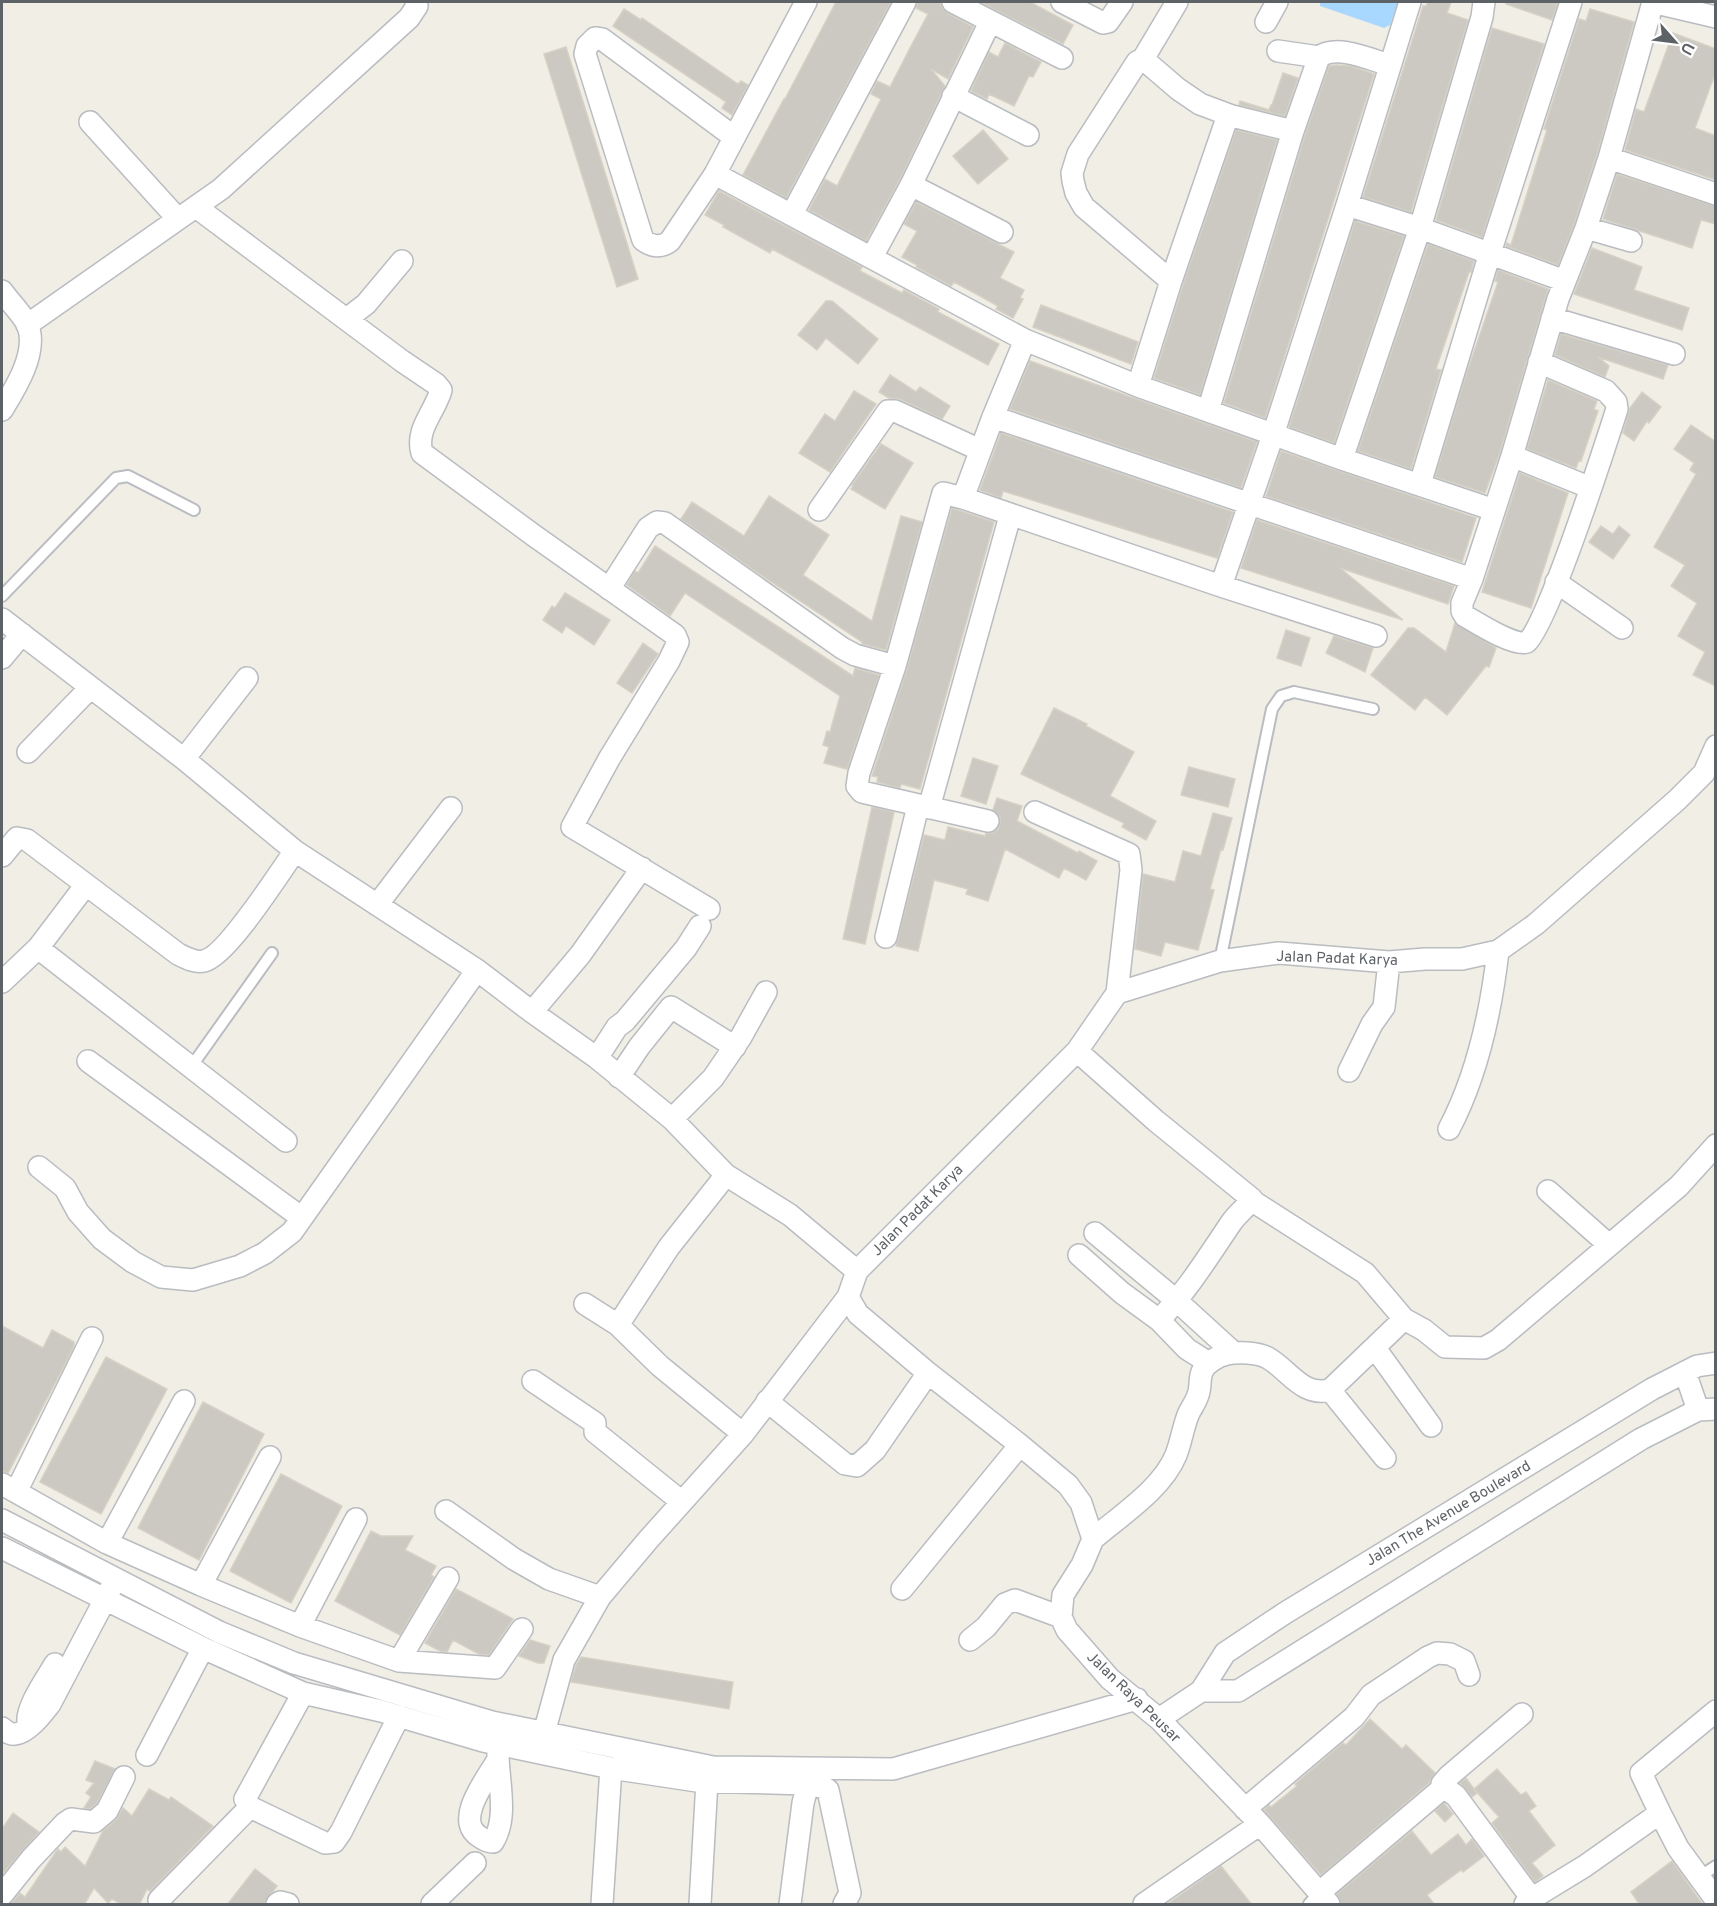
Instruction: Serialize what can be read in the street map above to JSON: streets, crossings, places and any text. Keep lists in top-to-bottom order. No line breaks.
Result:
{"streets":{"street":["Jalan Padat Karya","Jalan The Avenue Boulevard","Jalan Raya Peusar"]},"crossings":[["Jalan The Avenue Boulevard","Jalan Raya Peusar"]],"north":"bottom right"}
